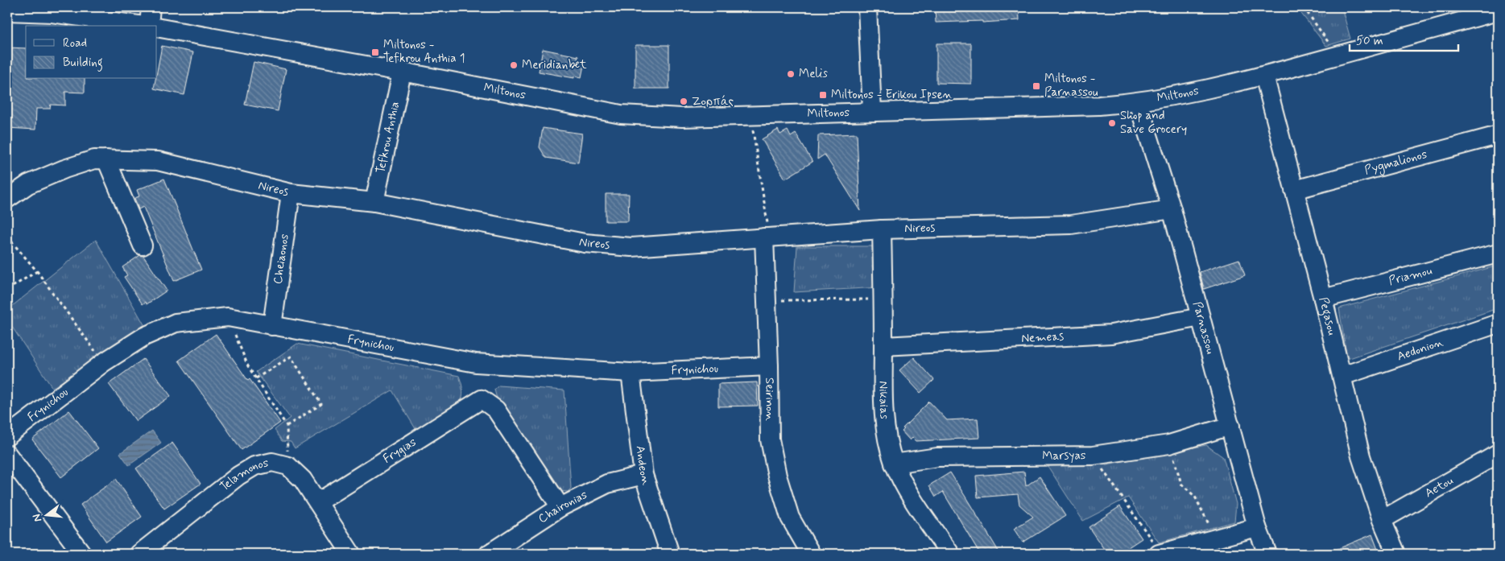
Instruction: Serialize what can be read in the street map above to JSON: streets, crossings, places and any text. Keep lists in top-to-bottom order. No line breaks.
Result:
{"streets":{"street":["Miltonos","Tefkrou Anthia","Pygmalionos","Nireos","Cheiaonos","Priamou","Pegasou","Parnassou","Nemeas","Frynichou","Aedonion","Seirinon","Nikaias","Frygias","Marsyas","Andeon","Telamonos","Aetou","Chaironias"]},"crossings":[["Miltonos","Tefkrou Anthia"],["Miltonos","Pegasou"],["Miltonos","Parnassou"],["Tefkrou Anthia","Nireos"],["Pygmalionos","Pegasou"],["Nireos","Cheiaonos"],["Nireos","Parnassou"],["Nireos","Seirinon"],["Nireos","Nikaias"],["Cheiaonos","Frynichou"],["Priamou","Pegasou"],["Pegasou","Aedonion"],["Pegasou","Aetou"],["Parnassou","Nemeas"],["Parnassou","Marsyas"],["Nemeas","Nikaias"],["Frynichou","Seirinon"],["Frynichou","Andeon"],["Nikaias","Marsyas"],["Frygias","Telamonos"],["Frygias","Chaironias"],["Andeon","Chaironias"]],"places":{"transit":["Miltonos - Tefkrou Anthia 1","Miltonos - Parnassou","Miltonos - Erikou Ipsen"],"other":["Meridianbet","Melis","Ζορπάς","Shop and Save Grocery"]},"legend":["Road","Building"],"scale_bar":"50 m","north":"left"}
